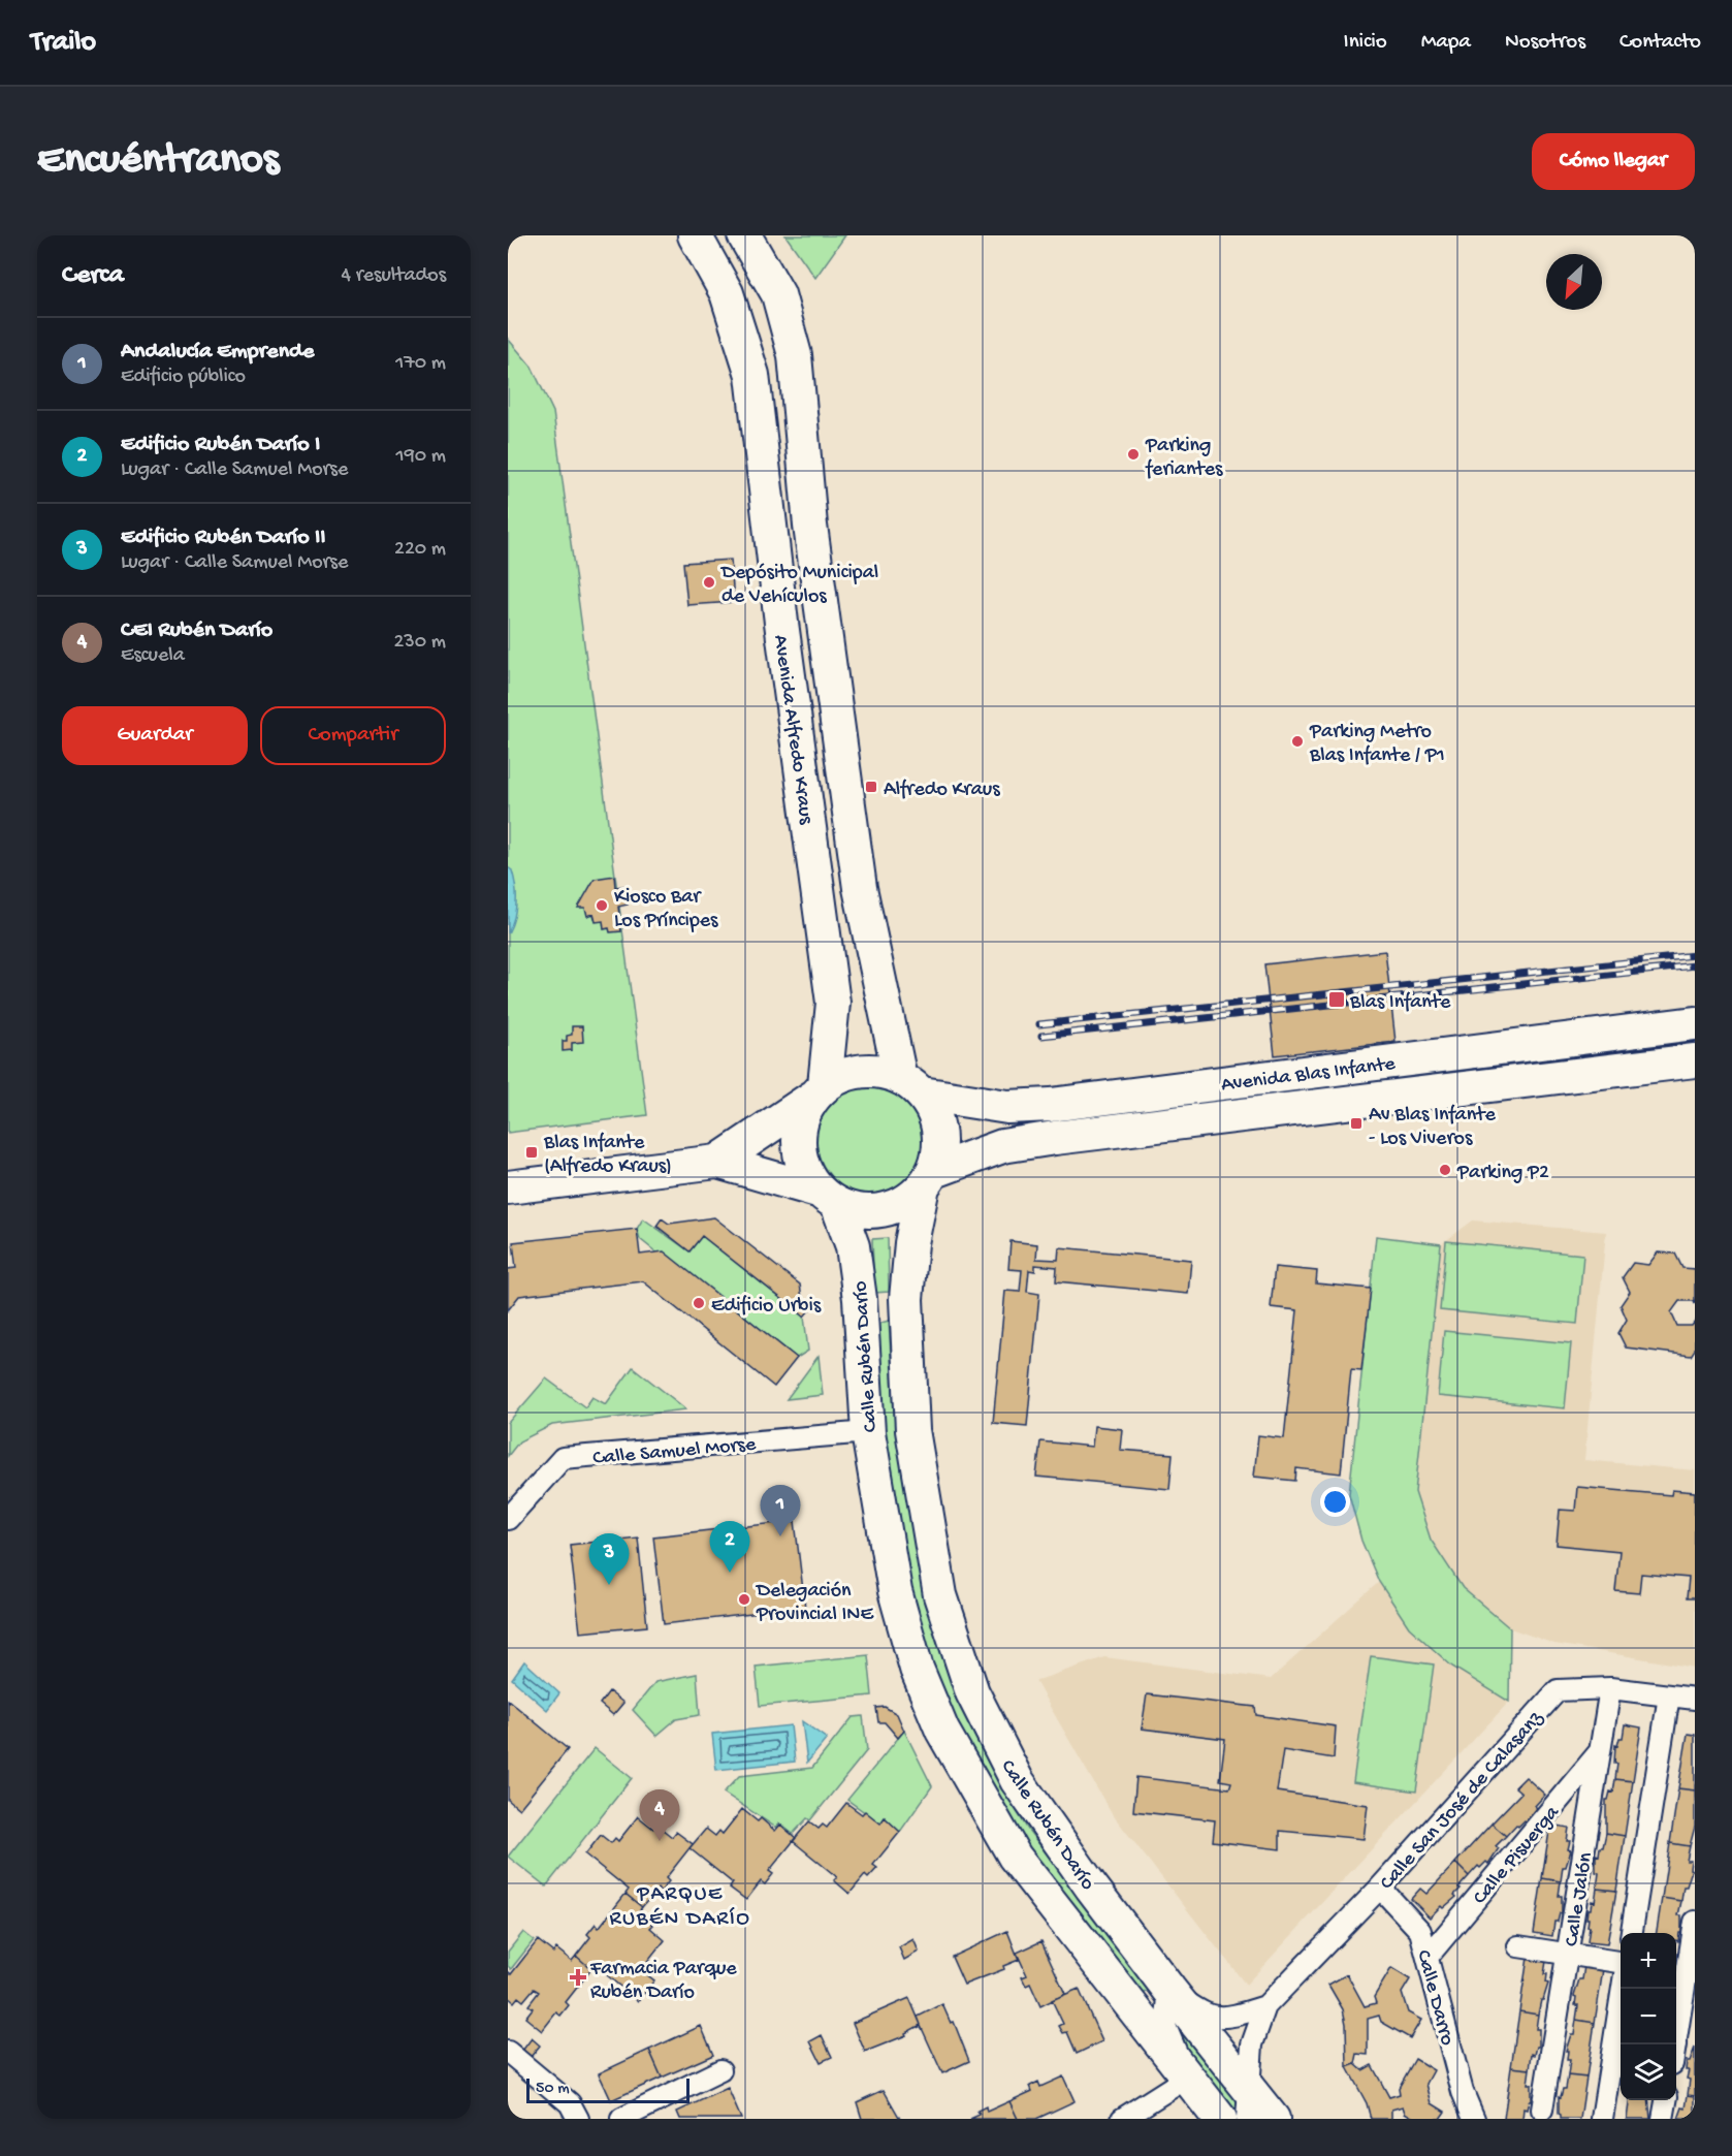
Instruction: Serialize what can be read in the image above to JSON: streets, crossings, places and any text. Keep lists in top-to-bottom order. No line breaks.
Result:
{"streets":{"main road":["Avenida Alfredo Kraus","Avenida Blas Infante","Calle Rubén Darío"],"street":["Calle Samuel Morse","Calle San José de Calasanz","Calle Pisuerga","Calle Jalón","Calle Darro"]},"crossings":[["Avenida Alfredo Kraus","Avenida Blas Infante"],["Avenida Alfredo Kraus","Calle Rubén Darío"],["Avenida Blas Infante","Calle Rubén Darío"],["Calle Rubén Darío","Calle Samuel Morse"],["Calle San José de Calasanz","Calle Jalón"],["Calle San José de Calasanz","Calle Darro"],["Calle Pisuerga","Calle Jalón"],["Calle Pisuerga","Calle Darro"]],"districts":["PARQUE RUBÉN DARÍO"],"places":{"other":["Parking feriantes","Depósito Municipal de Vehículos","Parking Metro Blas Infante / P1","Kiosco Bar Los Príncipes","Parking P2","Edificio Urbis","Delegación Provincial INE"],"transit":["Alfredo Kraus","Blas Infante","Av Blas Infante - Los Viveros","Blas Infante (Alfredo Kraus)"],"health":["Farmacia Parque Rubén Darío"]},"scale_bar":"50 m","north":"bottom left","page":{"header":"Trailo","nav":["Inicio","Mapa","Nosotros","Contacto"],"buttons":["Cómo llegar",["Guardar","Compartir"]],"title":"Encuéntranos","heading":["Cerca","4 resultados"],"list":[{"mark":"1","name":"Andalucía Emprende","note":"Edificio público","value":"170 m"},{"mark":"2","name":"Edificio Rubén Darío I","note":"Lugar · Calle Samuel Morse","value":"190 m"},{"mark":"3","name":"Edificio Rubén Darío II","note":"Lugar · Calle Samuel Morse","value":"220 m"},{"mark":"4","name":"CEI Rubén Darío","note":"Escuela","value":"230 m"}],"pins":["1","2","3","4"],"map_buttons":["+","−"],"scale":"50 m"}}
